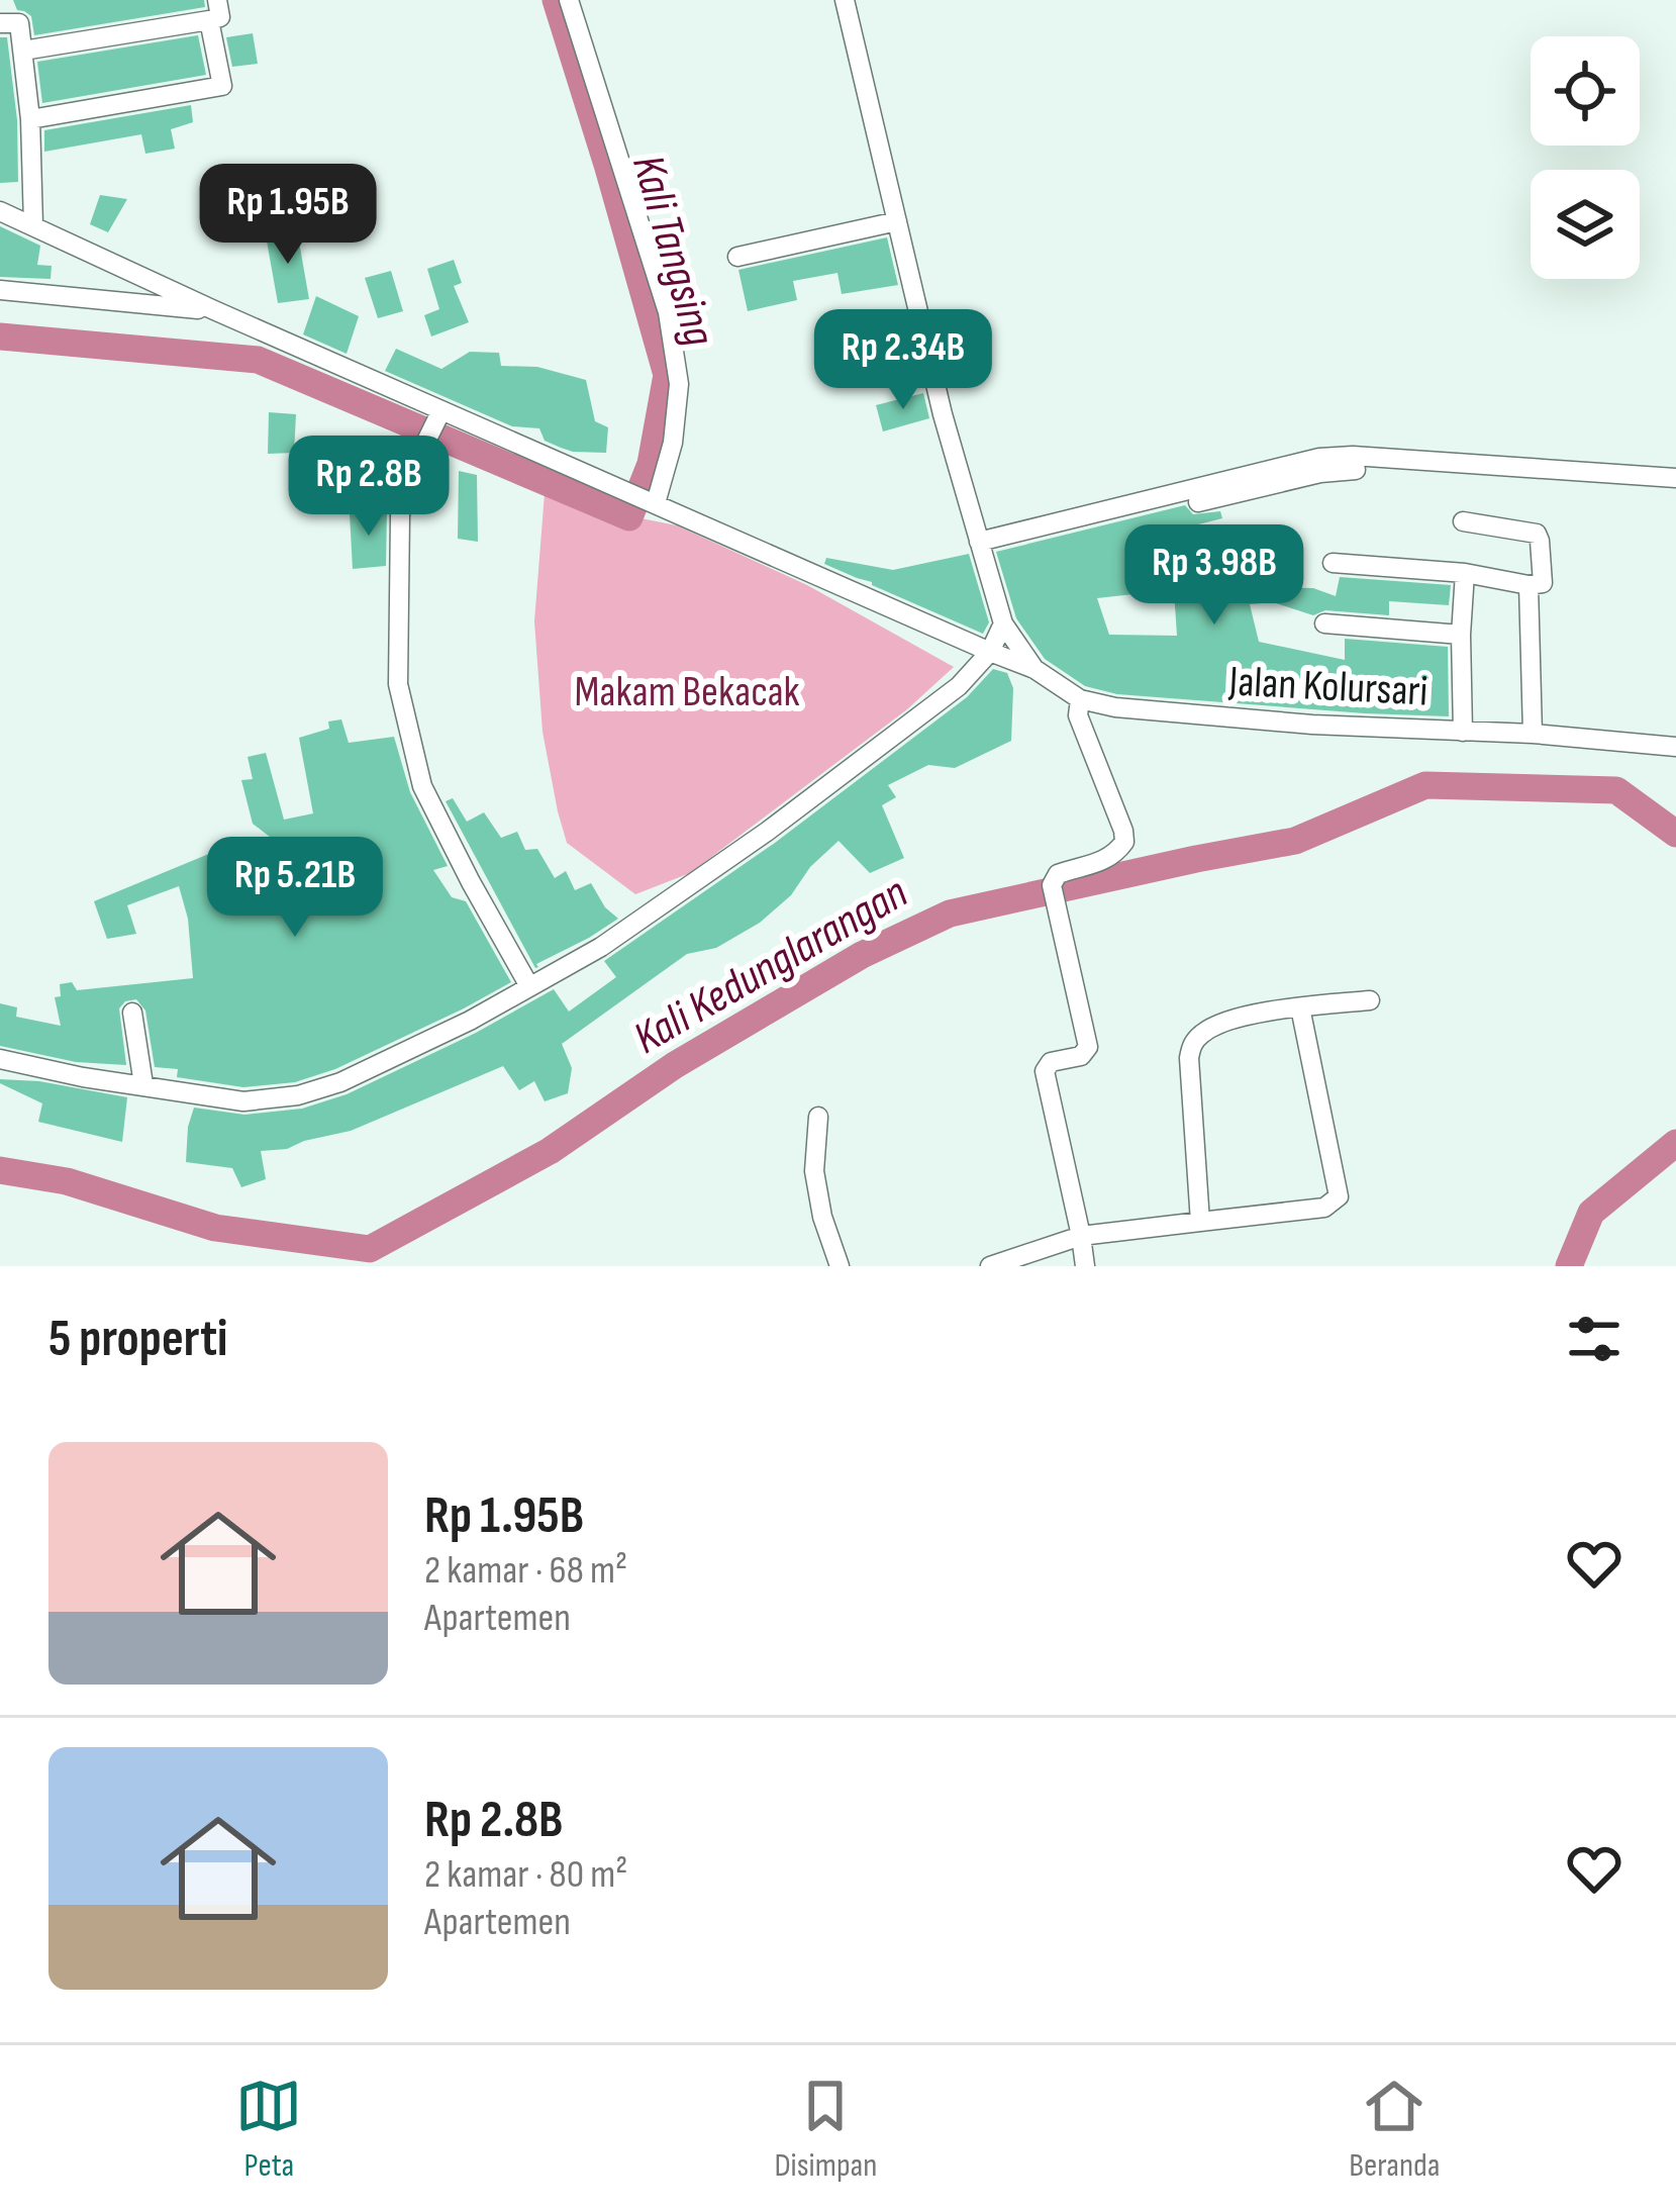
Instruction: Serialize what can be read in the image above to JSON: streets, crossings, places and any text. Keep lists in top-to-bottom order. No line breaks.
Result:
{"streets":{"street":["Jalan Kolursari"]},"water":["Kali Tangsing","Kali Kedunglarangan"],"parks":["Makam Bekacak"],"page":{"price":["Rp 1.95B","Rp 2.34B","Rp 2.8B","Rp 3.98B","Rp 5.21B"],"heading":"5 properti","list":[{"name":"Rp 1.95B","note":"2 kamar · 68 m² · Apartemen"},{"name":"Rp 2.8B","note":"2 kamar · 80 m² · Apartemen"}],"tabs":["Peta","Disimpan","Beranda"]}}
